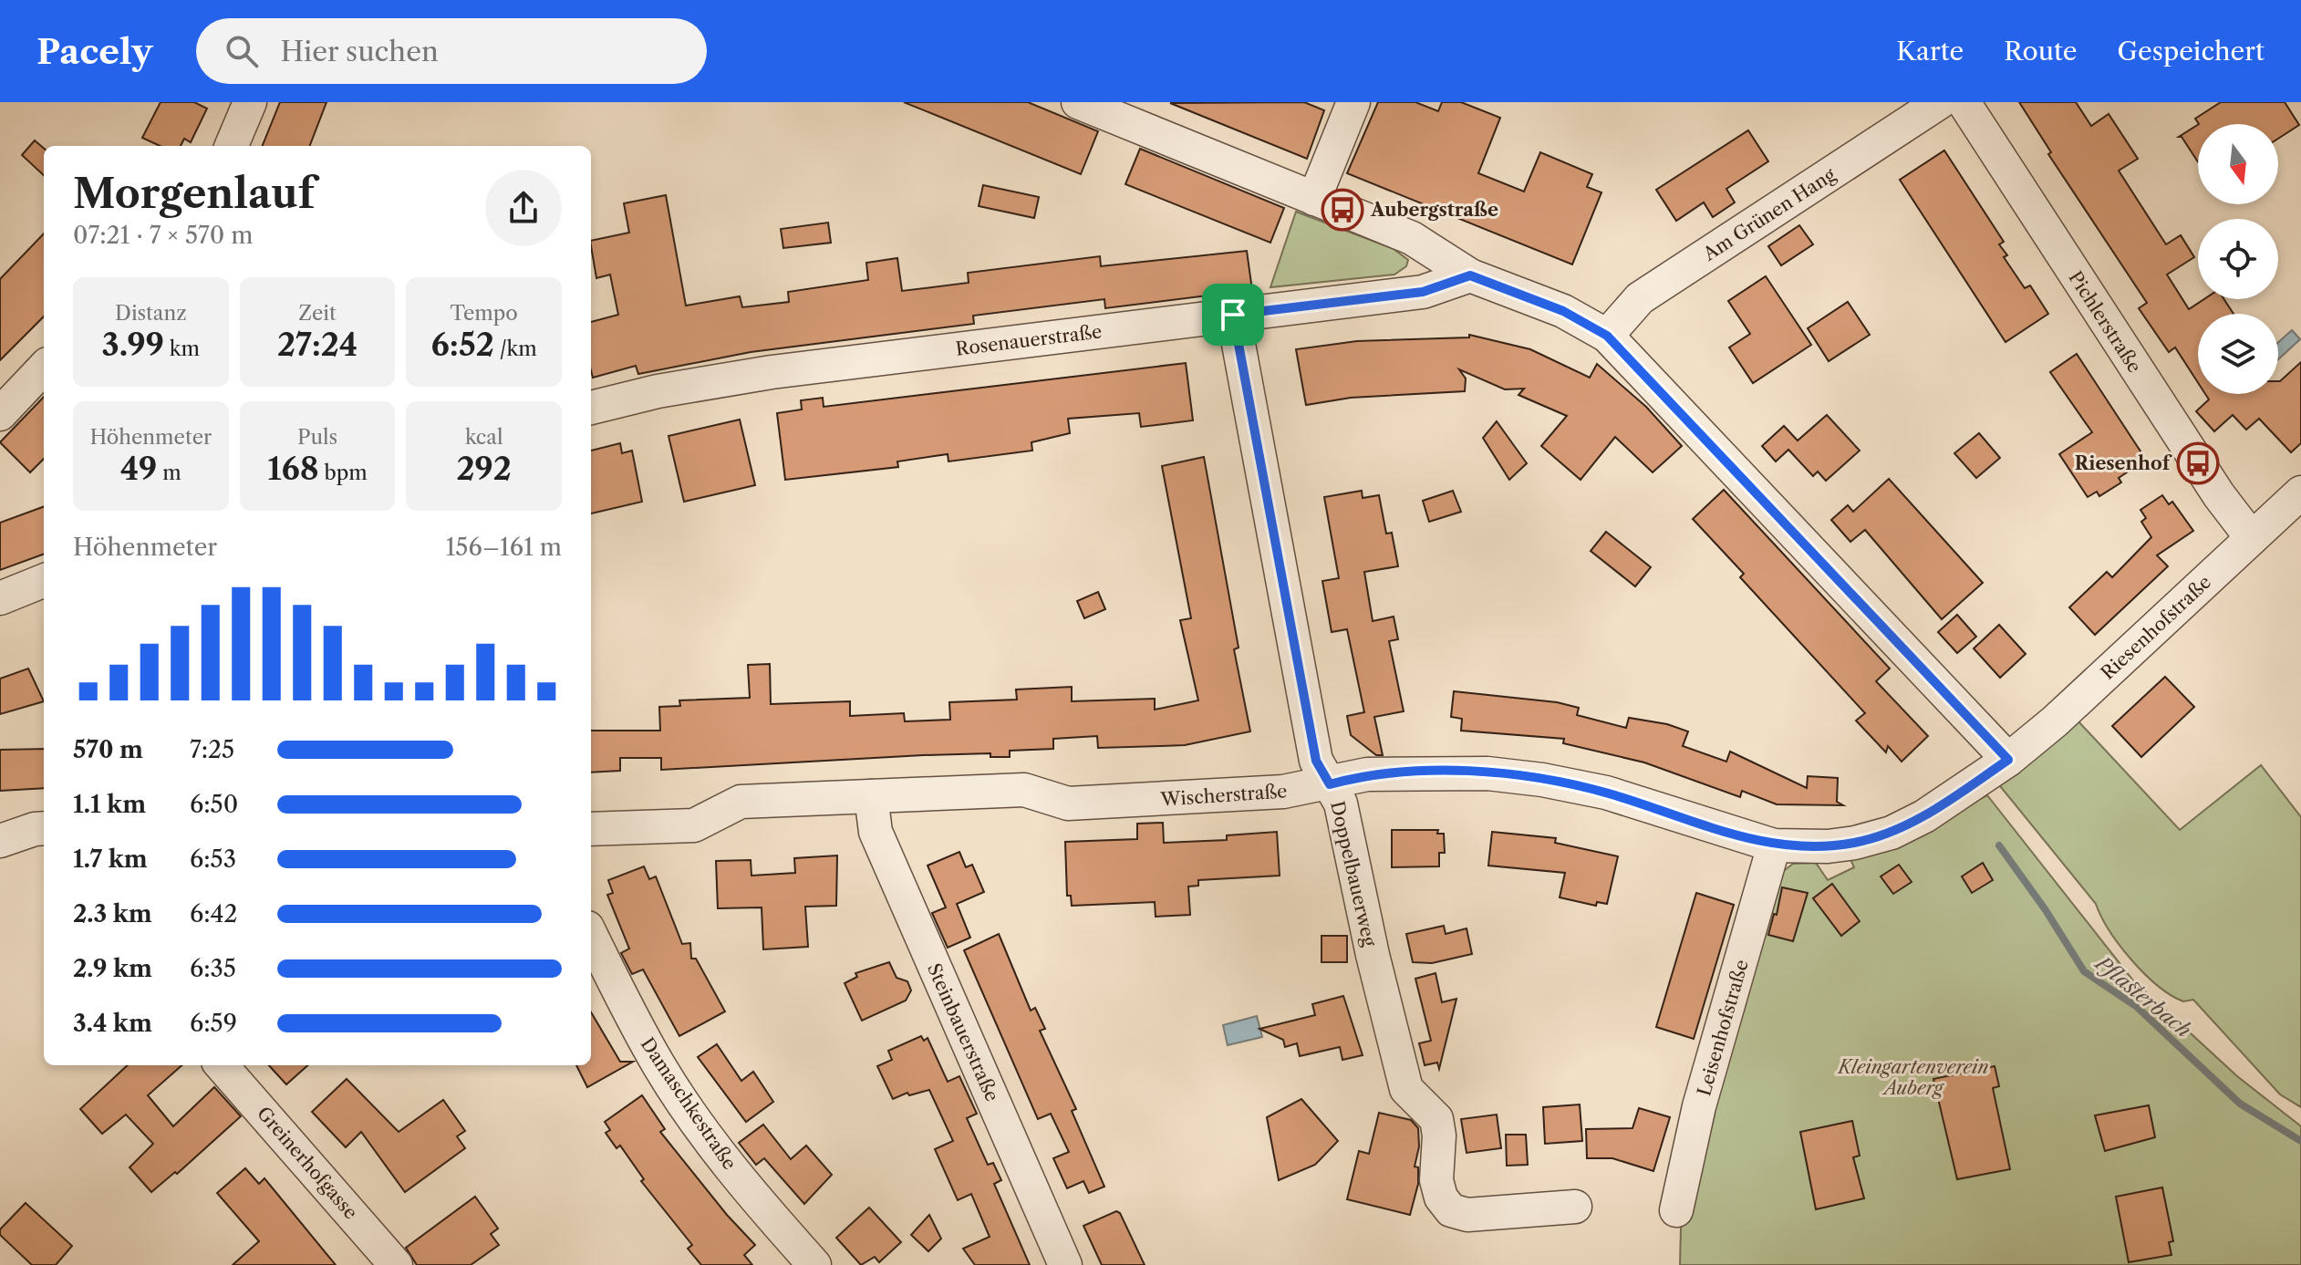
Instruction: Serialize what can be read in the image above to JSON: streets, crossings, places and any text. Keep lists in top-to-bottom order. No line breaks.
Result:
{"streets":{"street":["Am Grünen Hang","Pichlerstraße","Rosenauerstraße","Riesenhofstraße","Wischerstraße","Doppelbauerweg","Leisenhofstraße","Steinbauerstraße","Damaschkestraße","Greinerhofgasse"]},"crossings":[["Pichlerstraße","Riesenhofstraße"],["Rosenauerstraße","Doppelbauerweg"],["Riesenhofstraße","Wischerstraße"],["Wischerstraße","Doppelbauerweg"],["Wischerstraße","Leisenhofstraße"],["Wischerstraße","Steinbauerstraße"]],"water":["Pflasterbach"],"parks":["Kleingartenverein Auberg"],"places":{"bus stop":["Aubergstraße","Riesenhof"]},"north":"bottom","page":{"header":"Pacely","search":"Hier suchen","nav":["Karte","Route","Gespeichert"],"heading":["Morgenlauf","07:21 · 7 × 570 m"],"stats":[["Distanz","3.99 km"],["Zeit","27:24"],["Tempo","6:52 /km"],["Höhenmeter","49 m"],["Puls","168 bpm"],["kcal","292"]],"chart":["Höhenmeter","156–161 m"],"list":[{"name":"570 m","note":"7:25"},{"name":"1.1 km","note":"6:50"},{"name":"1.7 km","note":"6:53"},{"name":"2.3 km","note":"6:42"},{"name":"2.9 km","note":"6:35"},{"name":"3.4 km","note":"6:59"}]}}
